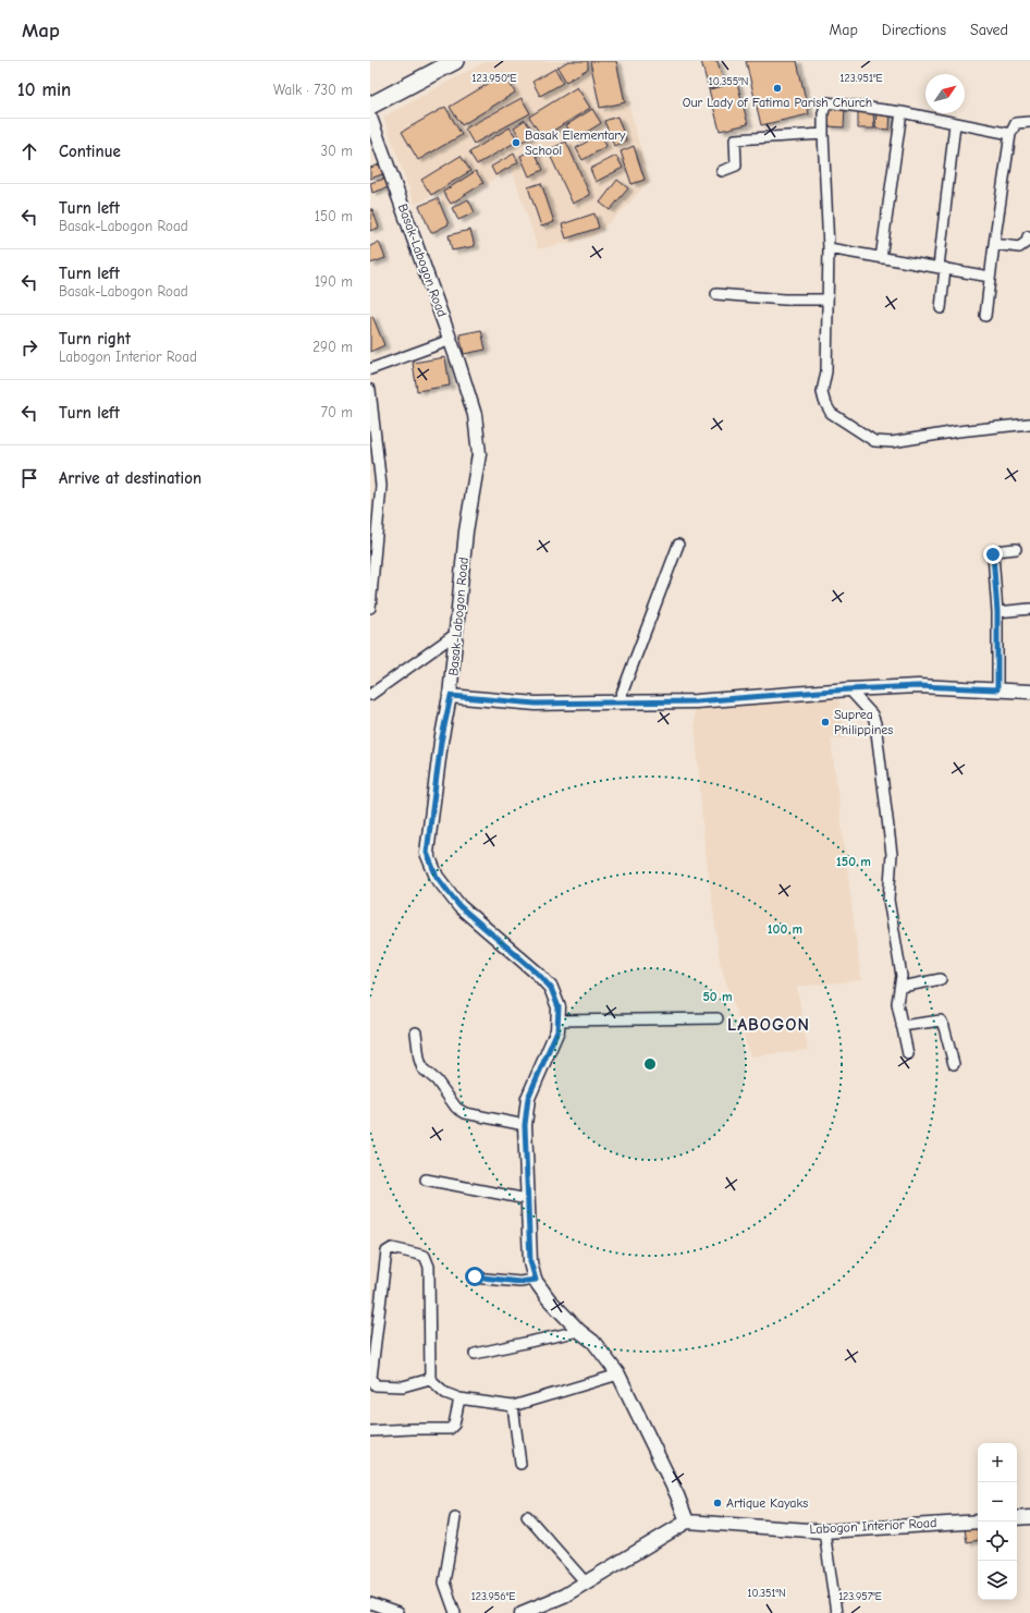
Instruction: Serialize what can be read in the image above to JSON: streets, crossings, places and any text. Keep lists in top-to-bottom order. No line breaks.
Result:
{"streets":{"street":["Basak-Labogon Road","Labogon Interior Road"]},"crossings":[["Basak-Labogon Road","Labogon Interior Road"]],"districts":["LABOGON"],"places":["Our Lady of Fatima Parish Church","Basak Elementary School","Suprea Philippines","Artique Kayaks"],"north":"top right","page":{"header":"Map","nav":["Map","Directions","Saved"],"heading":["10 min","Walk · 730 m"],"list":[["Continue","30 m"],["Turn left","Basak-Labogon Road","150 m"],["Turn left","Basak-Labogon Road","190 m"],["Turn right","Labogon Interior Road","290 m"],["Turn left","70 m"],"Arrive at destination"],"map_buttons":["+","−"]},"coordinates":["123.951°E","123.950°E","10.355°N","10.351°N","123.956°E","123.957°E"],"rings":["150 m","100 m","50 m"]}
